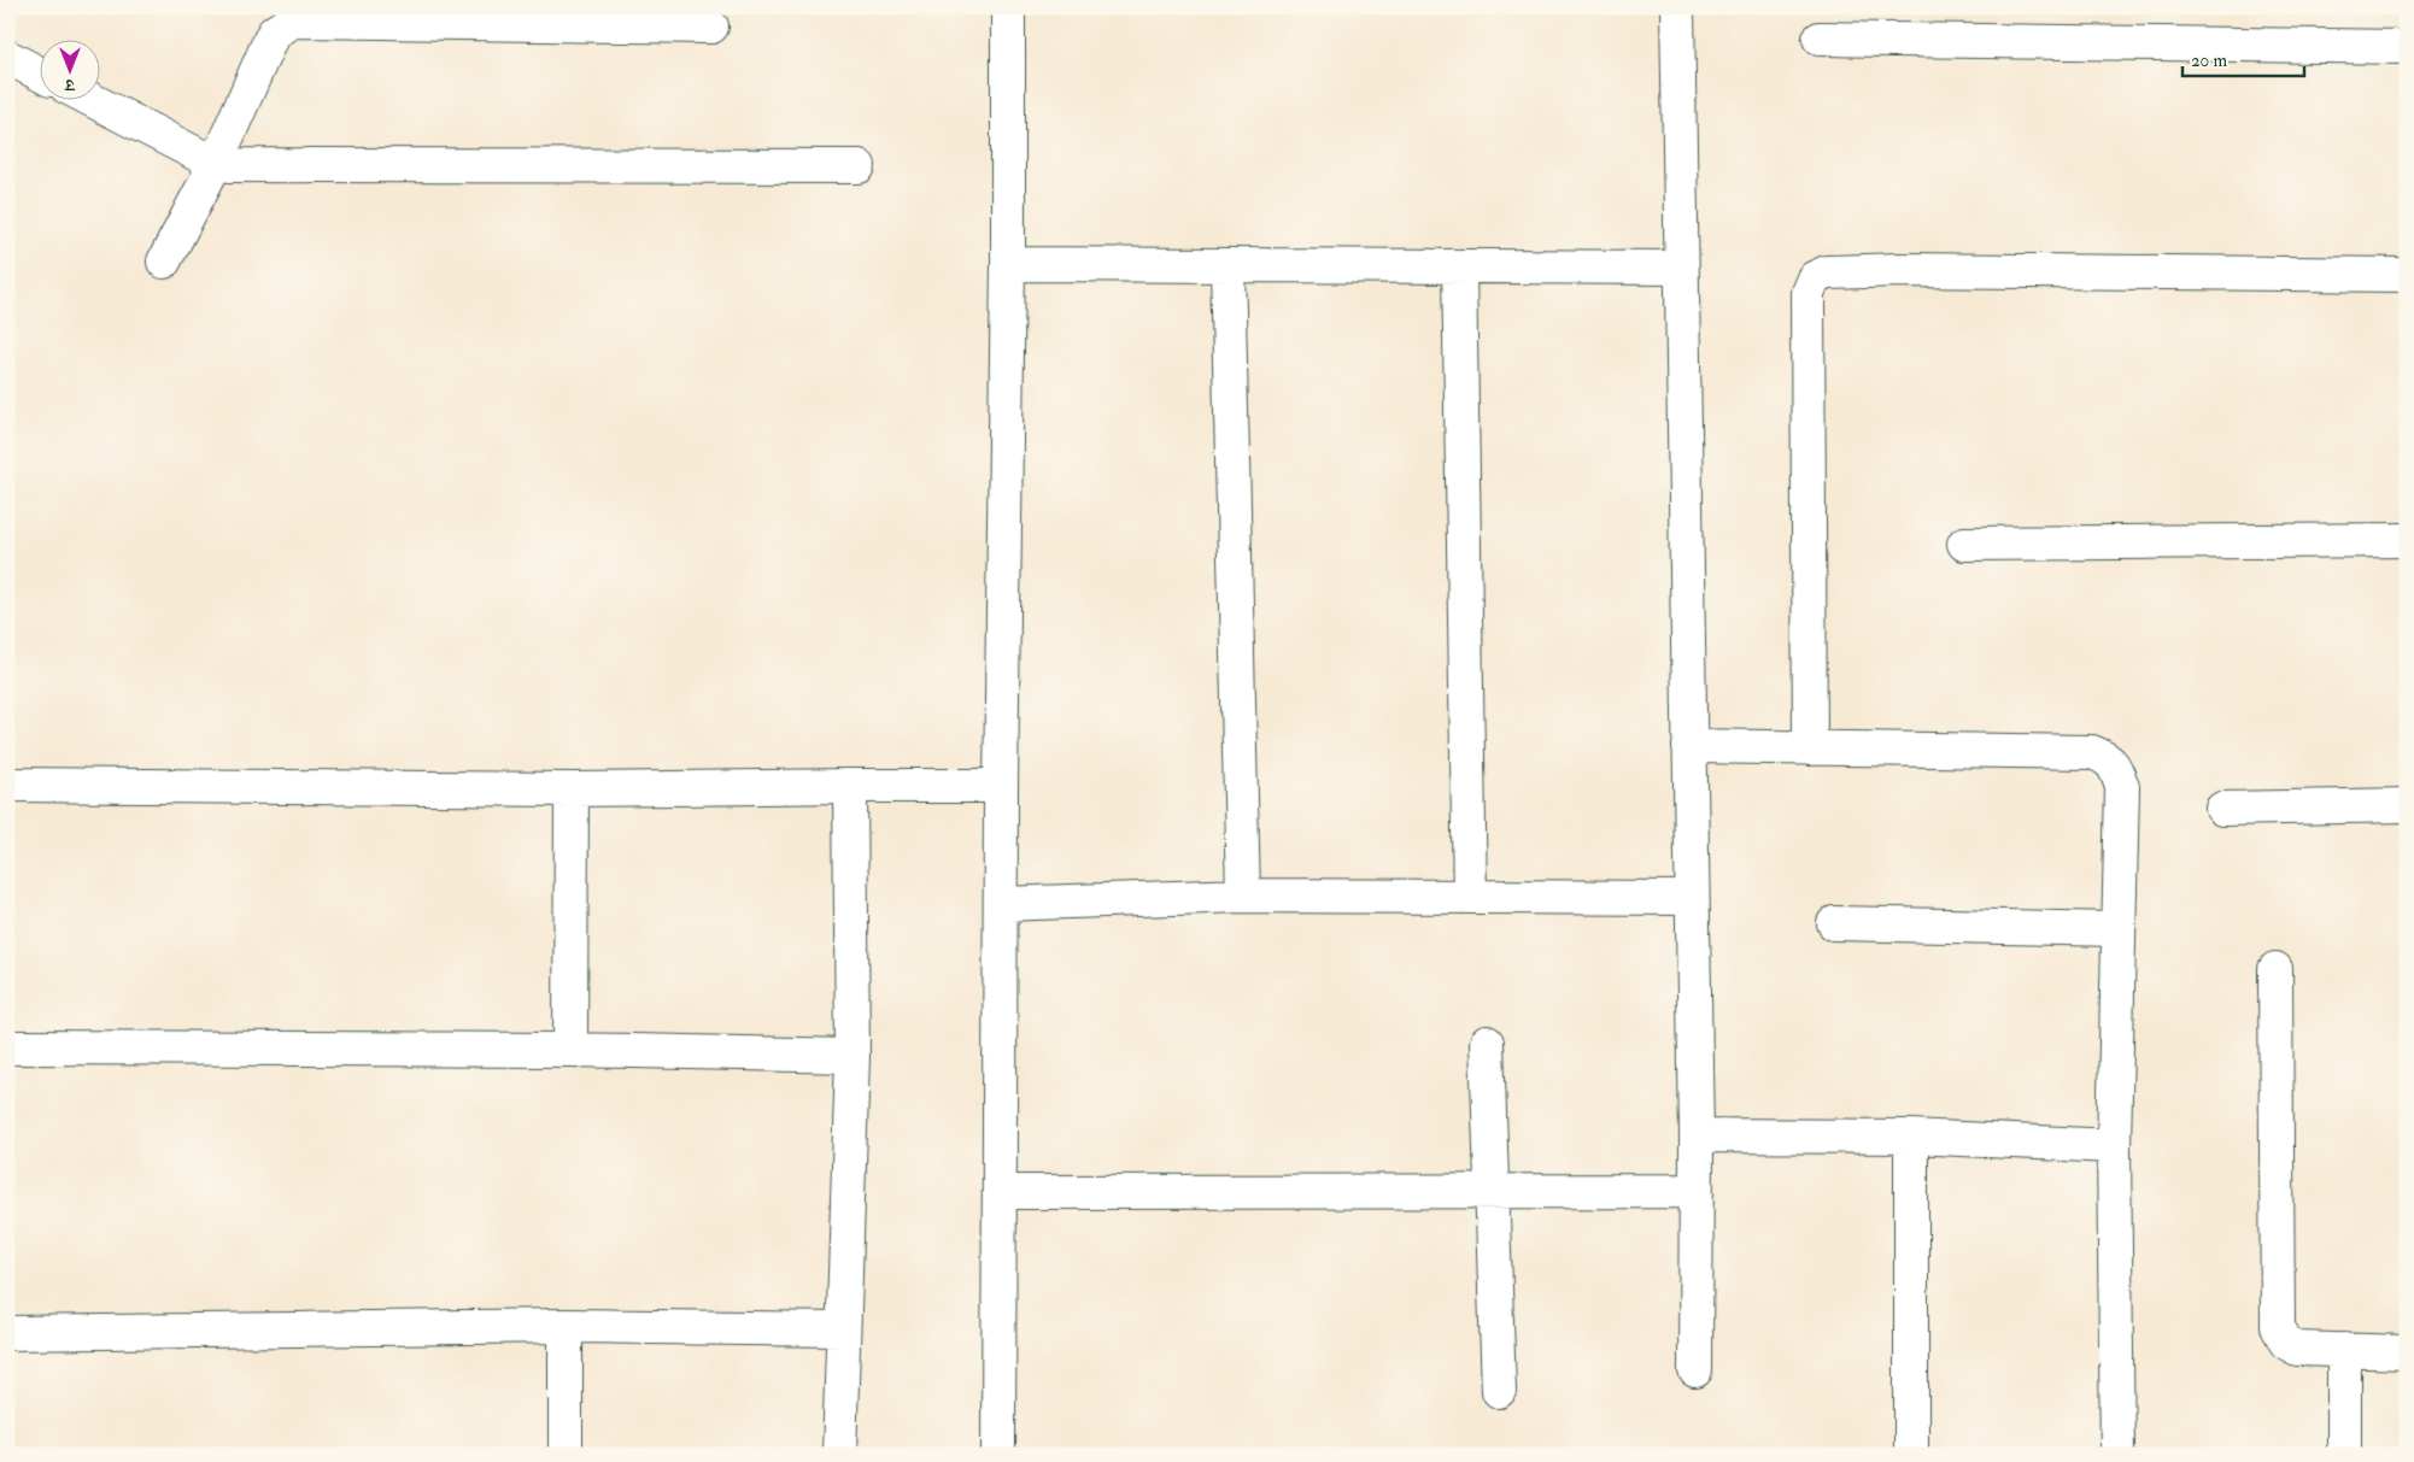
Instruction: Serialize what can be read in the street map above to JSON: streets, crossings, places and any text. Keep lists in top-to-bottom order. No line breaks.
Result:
{"scale_bar":"20 m","north":"bottom"}
